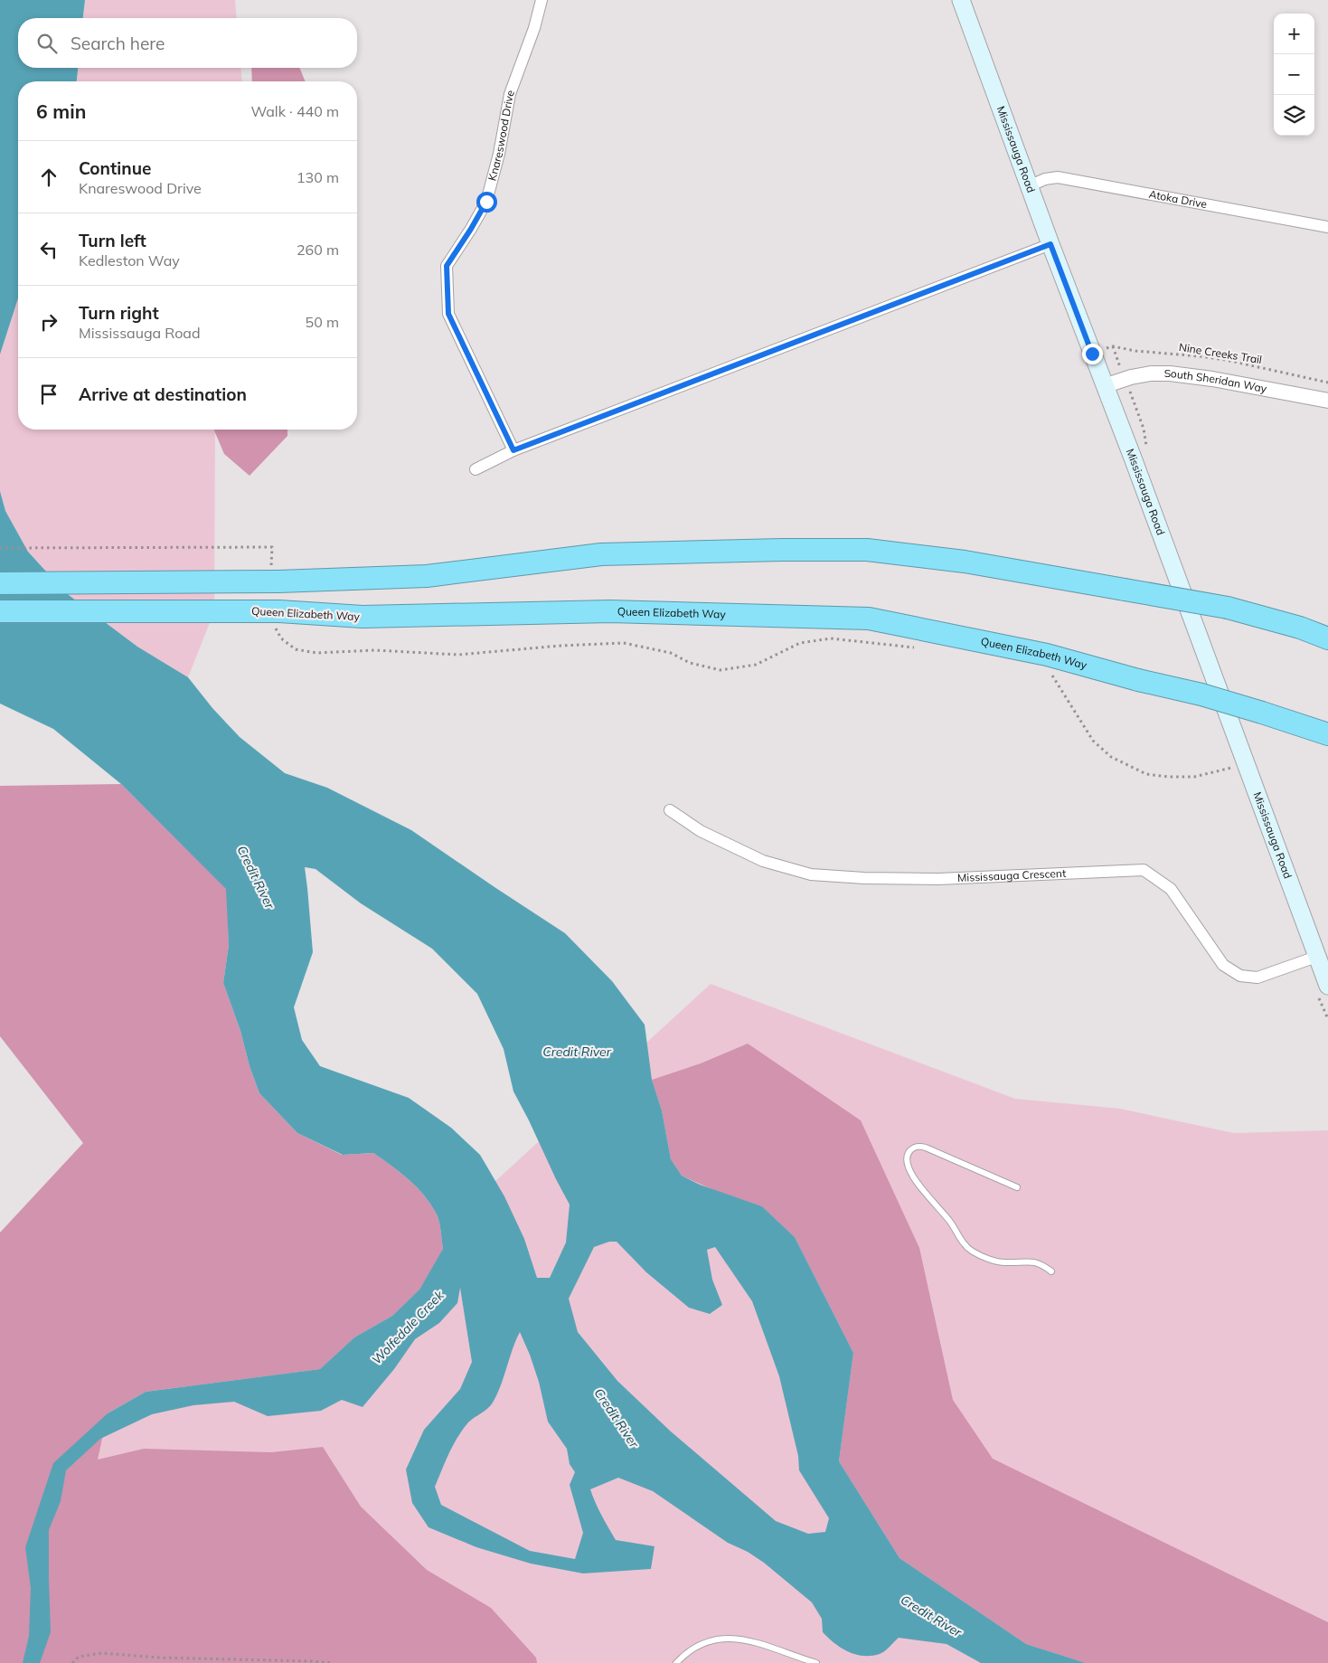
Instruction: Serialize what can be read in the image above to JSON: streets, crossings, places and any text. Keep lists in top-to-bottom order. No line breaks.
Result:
{"streets":{"highway":["Queen Elizabeth Way"],"main road":["Mississauga Road"],"street":["Knareswood Drive","Atoka Drive","South Sheridan Way","Mississauga Crescent"],"path":["Nine Creeks Trail"]},"crossings":[["Mississauga Road","Atoka Drive"],["Mississauga Road","South Sheridan Way"],["Mississauga Road","Mississauga Crescent"]],"water":["Credit River","Wolfedale Creek"],"page":{"map_buttons":["+","−"],"search":"Search here","heading":["6 min","Walk · 440 m"],"list":[["Continue","Knareswood Drive","130 m"],["Turn left","Kedleston Way","260 m"],["Turn right","Mississauga Road","50 m"],"Arrive at destination"]}}
